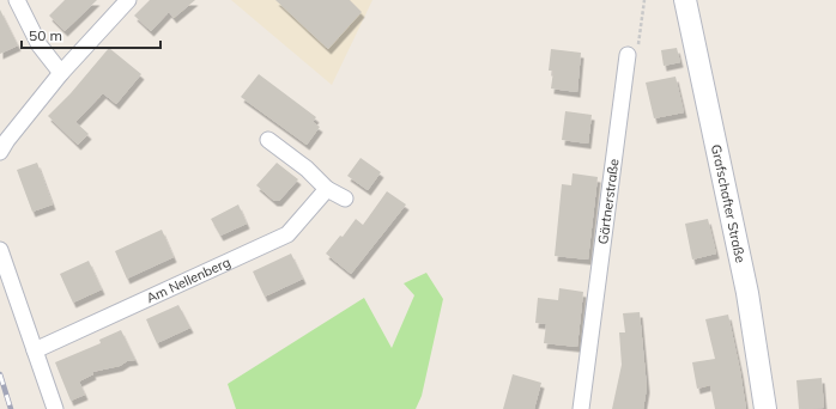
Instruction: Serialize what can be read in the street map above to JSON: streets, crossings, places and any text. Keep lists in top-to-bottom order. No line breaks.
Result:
{"streets":{"main road":["Grafschafter Straße"],"street":["Gärtnerstraße","Am Nellenberg"]},"scale_bar":"50 m"}
